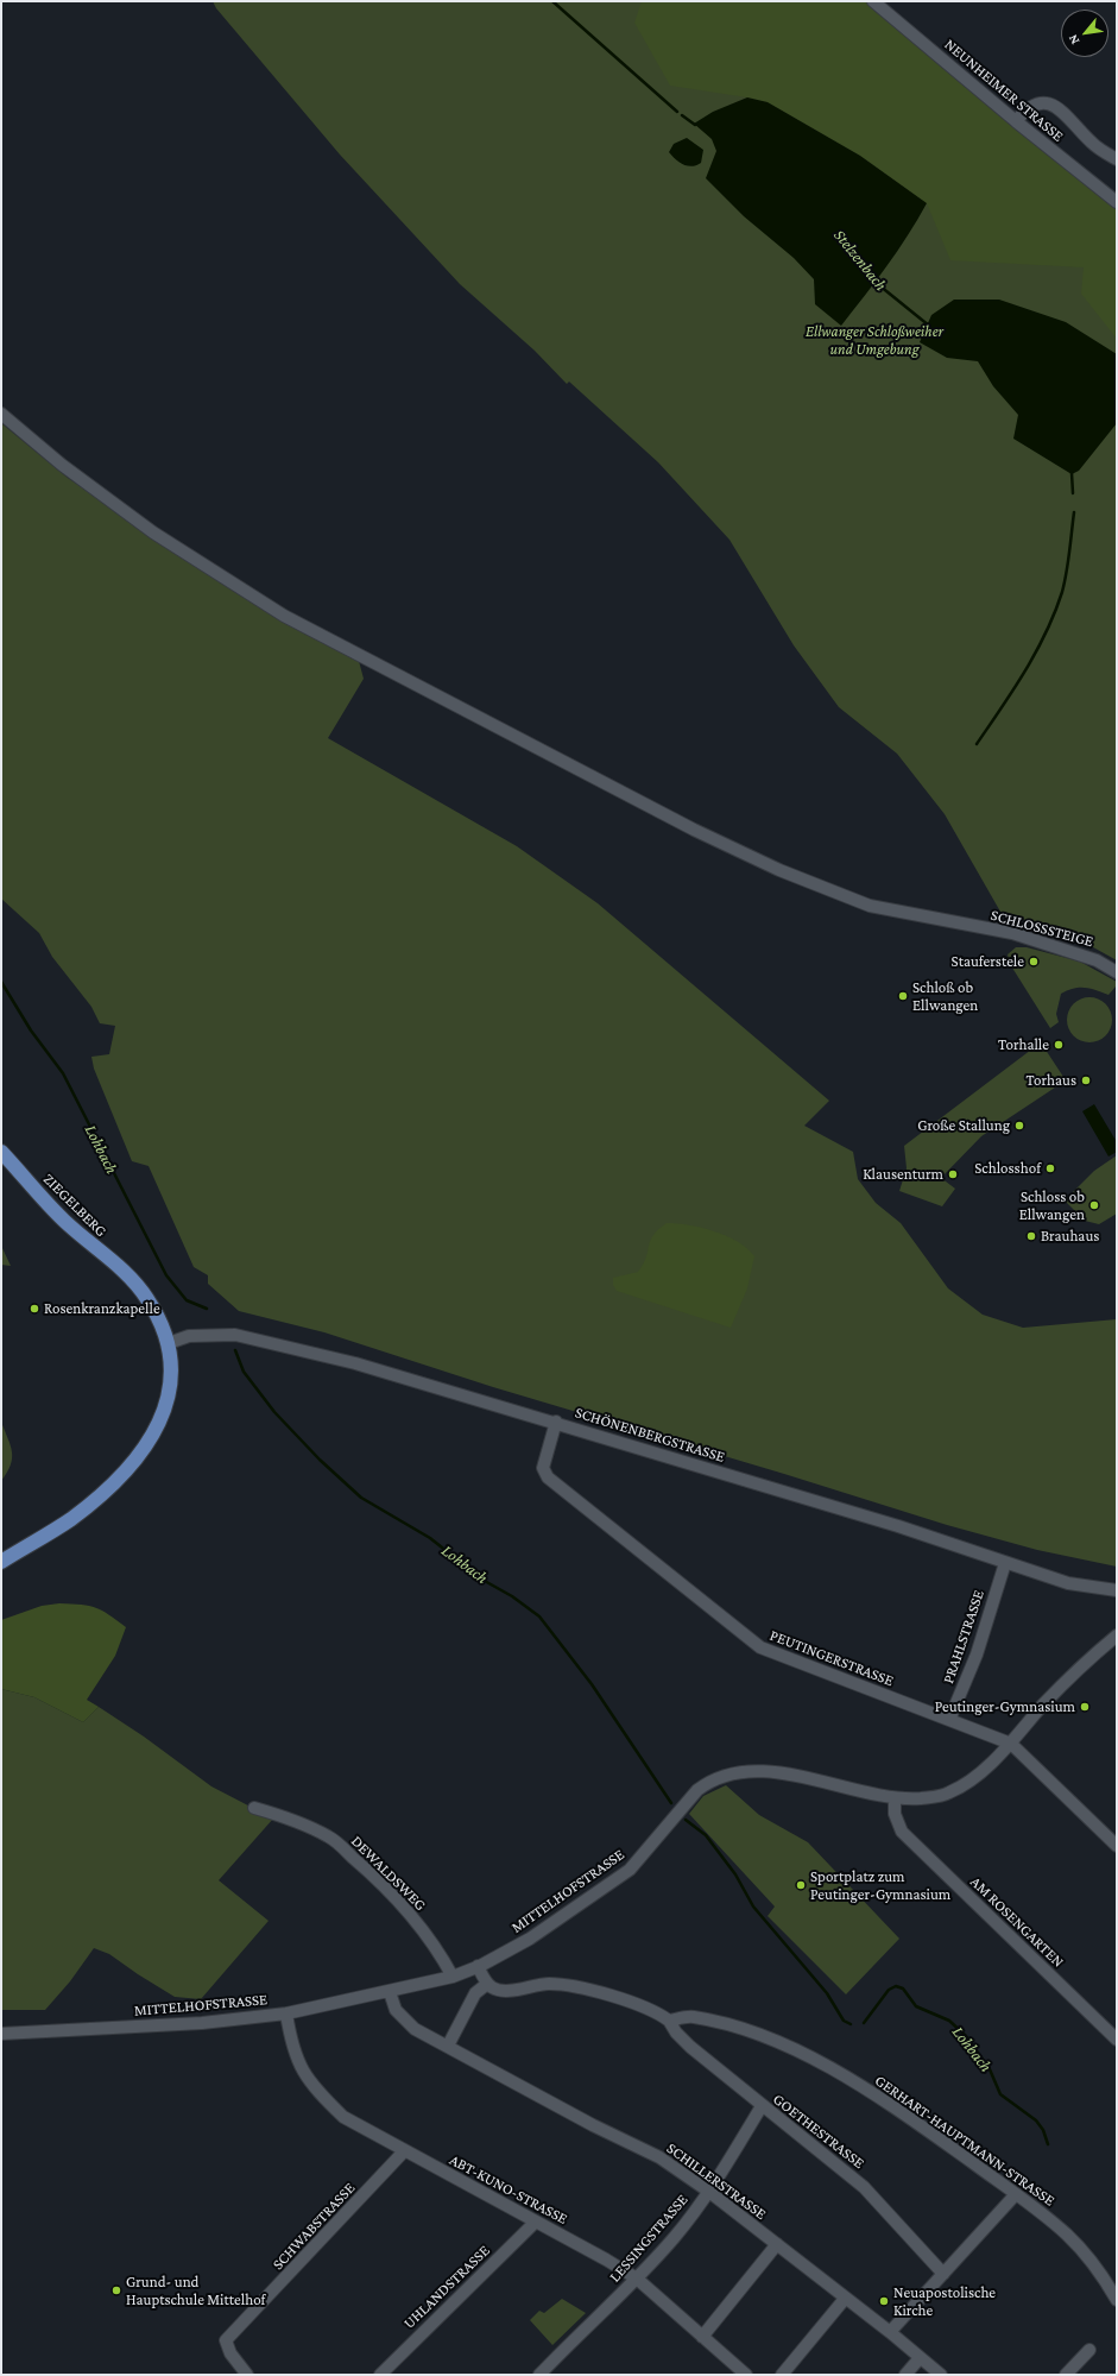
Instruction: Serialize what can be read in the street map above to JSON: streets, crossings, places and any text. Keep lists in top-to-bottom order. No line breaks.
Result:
{"streets":{"main road":["ZIEGELBERG"],"street":["NEUNHEIMER STRASSE","SCHLOSSSTEIGE","SCHÖNENBERGSTRASSE","PRAHLSTRASSE","PEUTINGERSTRASSE","DEWALDSWEG","MITTELHOFSTRASSE","AM ROSENGARTEN","GOETHESTRASSE","GERHART-HAUPTMANN-STRASSE","SCHILLERSTRASSE","ABT-KUNO-STRASSE","SCHWABSTRASSE","LESSINGSTRASSE","UHLANDSTRASSE"]},"crossings":[["ZIEGELBERG","SCHÖNENBERGSTRASSE"],["SCHÖNENBERGSTRASSE","PRAHLSTRASSE"],["SCHÖNENBERGSTRASSE","PEUTINGERSTRASSE"],["PRAHLSTRASSE","PEUTINGERSTRASSE"],["PEUTINGERSTRASSE","MITTELHOFSTRASSE"],["DEWALDSWEG","MITTELHOFSTRASSE"],["MITTELHOFSTRASSE","AM ROSENGARTEN"],["MITTELHOFSTRASSE","SCHILLERSTRASSE"],["MITTELHOFSTRASSE","ABT-KUNO-STRASSE"],["GOETHESTRASSE","GERHART-HAUPTMANN-STRASSE"],["GOETHESTRASSE","LESSINGSTRASSE"],["SCHILLERSTRASSE","LESSINGSTRASSE"],["ABT-KUNO-STRASSE","SCHWABSTRASSE"],["ABT-KUNO-STRASSE","LESSINGSTRASSE"],["ABT-KUNO-STRASSE","UHLANDSTRASSE"]],"water":["Stelzenbach","Lohbach"],"parks":["Ellwanger Schloßweiher und Umgebung"],"places":["Stauferstele","Schloß ob Ellwangen","Torhalle","Torhaus","Große Stallung","Schlosshof","Klausenturm","Schloss ob Ellwangen","Brauhaus","Rosenkranzkapelle","Peutinger-Gymnasium","Sportplatz zum Peutinger-Gymnasium","Grund- und Hauptschule Mittelhof","Neuapostolische Kirche"],"north":"bottom left"}
